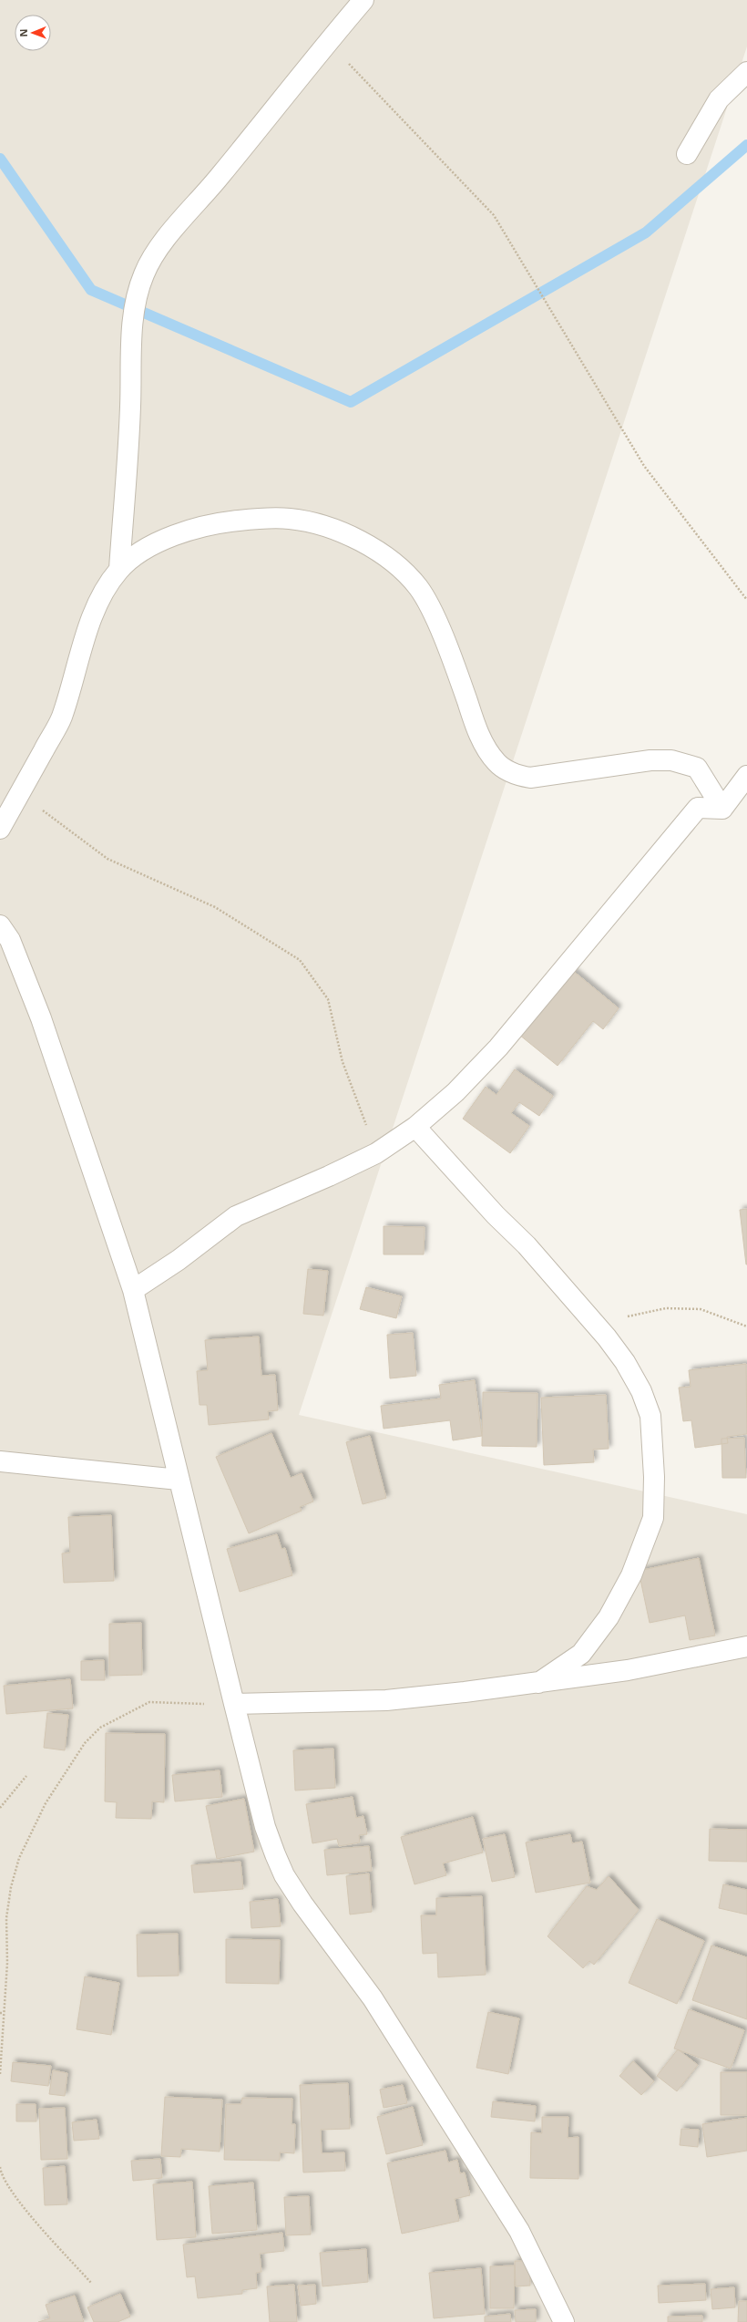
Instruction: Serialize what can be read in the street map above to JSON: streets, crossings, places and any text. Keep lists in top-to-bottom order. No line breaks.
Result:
{"north":"left"}
